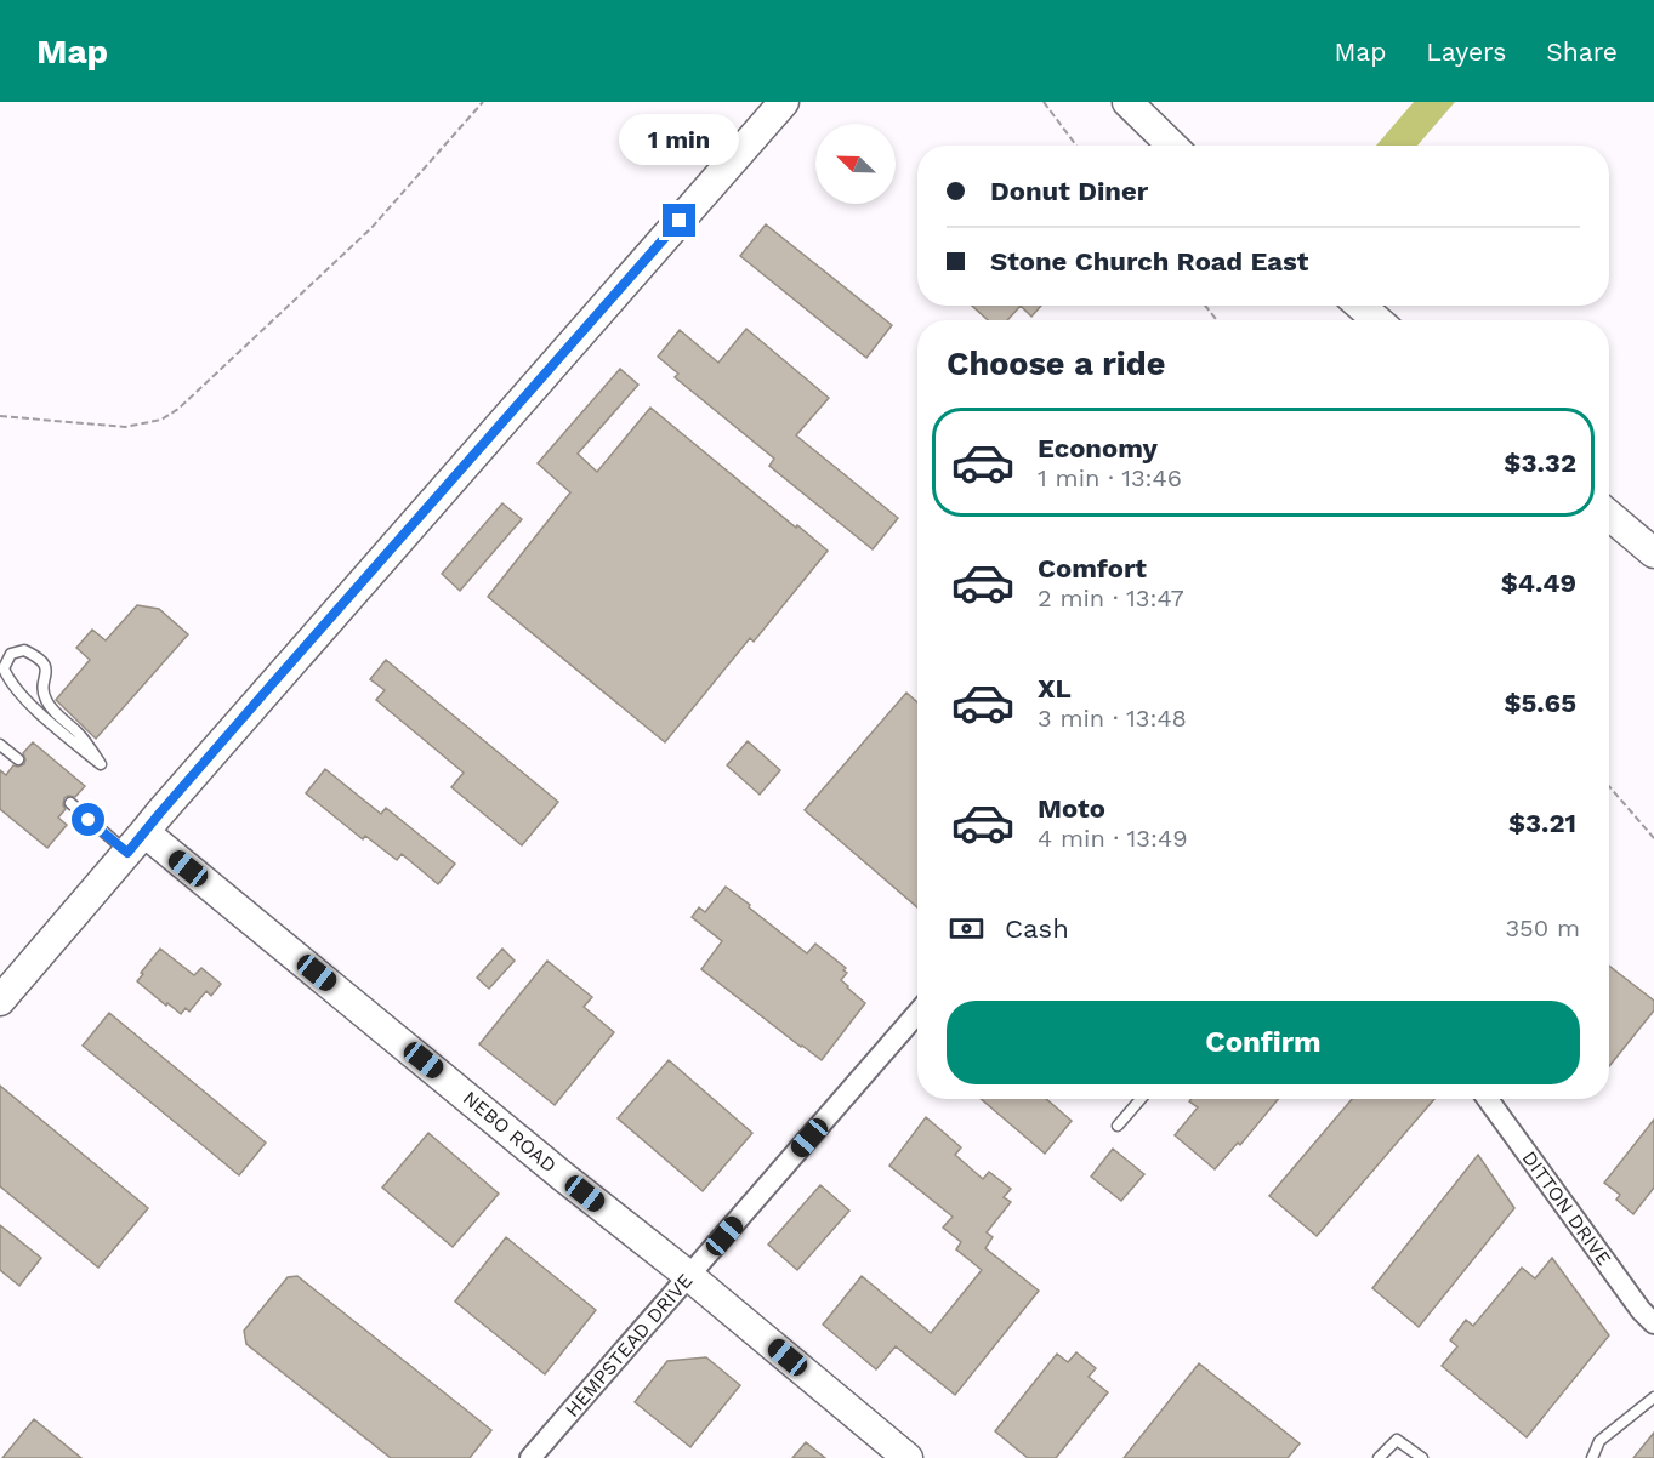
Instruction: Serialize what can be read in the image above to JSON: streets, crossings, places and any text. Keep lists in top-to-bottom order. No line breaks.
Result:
{"streets":{"street":["NEBO ROAD","DITTON DRIVE","HEMPSTEAD DRIVE"]},"crossings":[["NEBO ROAD","HEMPSTEAD DRIVE"]],"north":"top left","page":{"header":"Map","nav":["Map","Layers","Share"],"bubble":"1 min","banner":["Donut Diner","Stone Church Road East"],"heading":"Choose a ride","list":[{"name":"Economy","note":"1 min · 13:46","value":"$3.32"},{"name":"Comfort","note":"2 min · 13:47","value":"$4.49"},{"name":"XL","note":"3 min · 13:48","value":"$5.65"},{"name":"Moto","note":"4 min · 13:49","value":"$3.21"}],"pay":["Cash","350 m"],"buttons":"Confirm"}}
